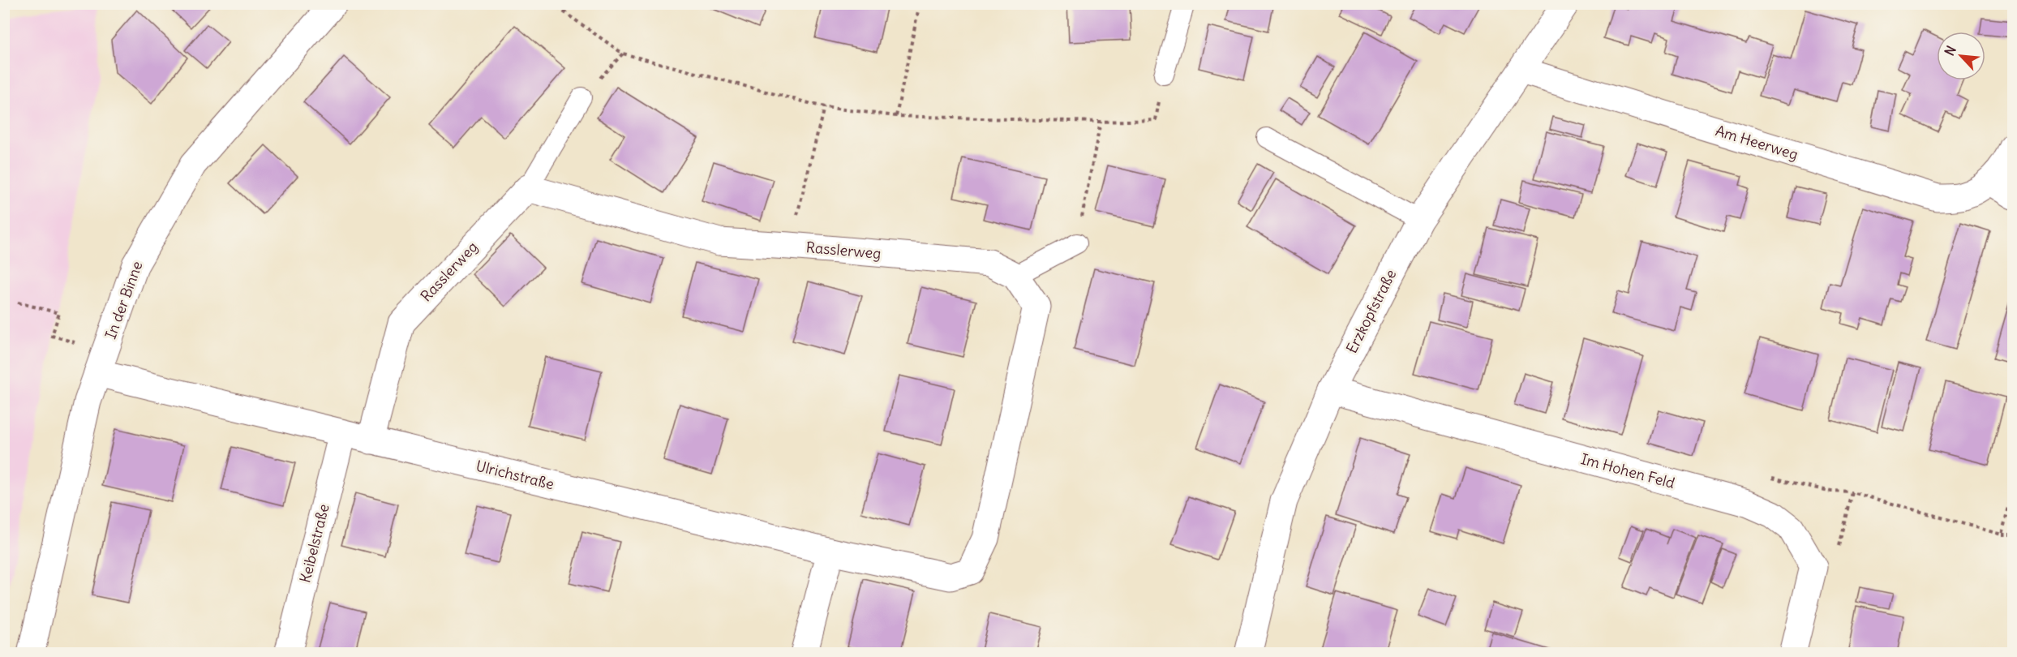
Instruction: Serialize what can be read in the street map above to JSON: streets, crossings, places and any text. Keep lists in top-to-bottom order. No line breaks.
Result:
{"streets":{"street":["Am Heerweg","Rasslerweg","In der Binne","Erzkopfstraße","Im Hohen Feld","Ulrichstraße","Keibelstraße"]},"crossings":[["Am Heerweg","Erzkopfstraße"],["Rasslerweg","Ulrichstraße"],["In der Binne","Ulrichstraße"],["Erzkopfstraße","Im Hohen Feld"],["Ulrichstraße","Keibelstraße"]],"north":"top left"}
